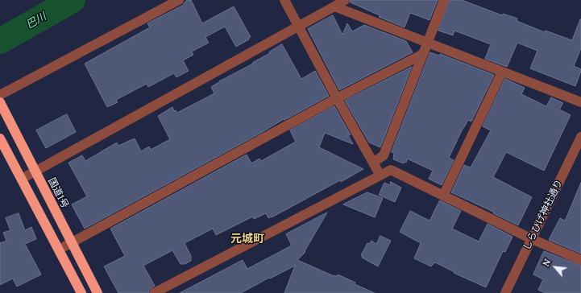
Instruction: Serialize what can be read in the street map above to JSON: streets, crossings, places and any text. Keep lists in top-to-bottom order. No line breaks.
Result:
{"streets":{"highway":["国道1号"],"street":["しらひげ神社通り"]},"districts":["元城町"],"water":["巴川"],"north":"top left"}
